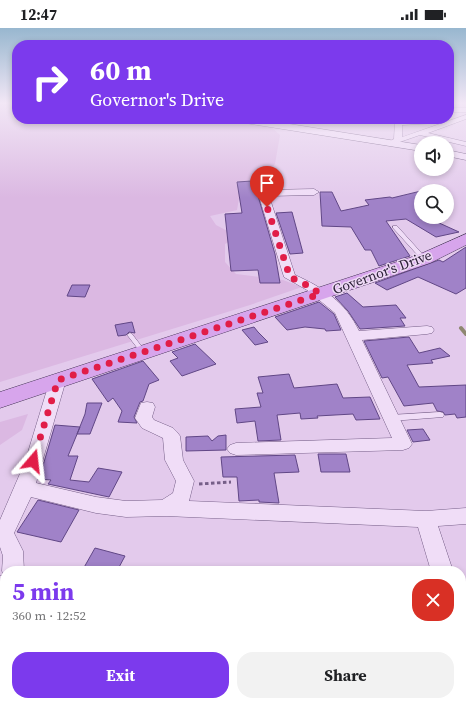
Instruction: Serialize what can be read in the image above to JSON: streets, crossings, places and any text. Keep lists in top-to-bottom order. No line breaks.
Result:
{"streets":{"main road":["Governor's Drive"]},"page":{"status":"12:47","turn":["60 m","Governor's Drive"],"heading":["5 min","360 m · 12:52"],"buttons":["Exit","Share"]}}
